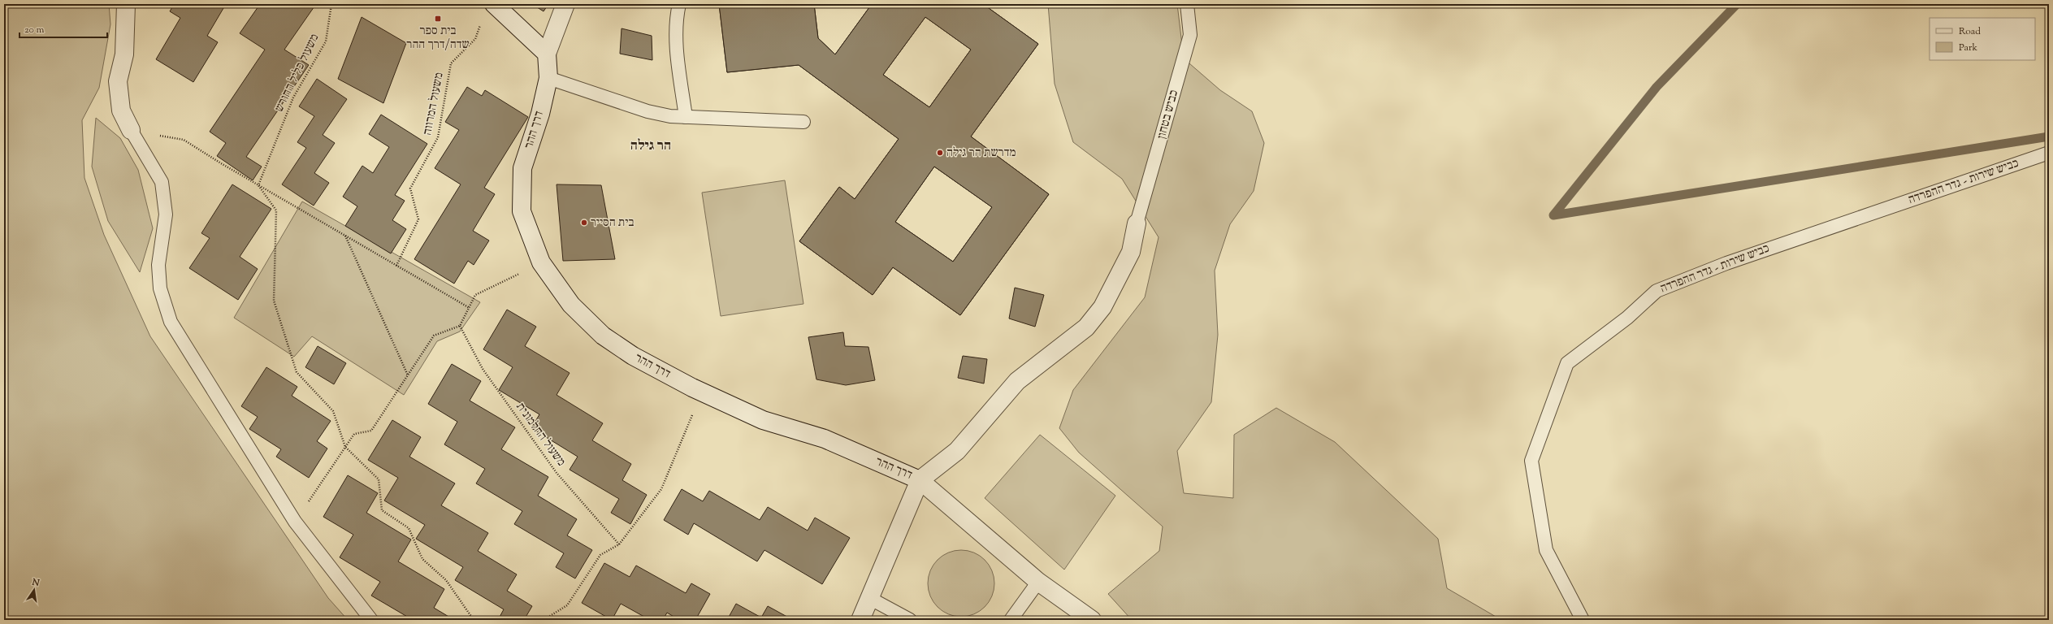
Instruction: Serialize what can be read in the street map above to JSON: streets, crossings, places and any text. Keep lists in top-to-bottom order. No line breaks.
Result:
{"streets":{"street":["דרך ההר"],"lane":["כביש בטחון","כביש שירות - גדר ההפרדה"],"path":["משעול כליל החורש","משעול המרווה","משעול החלמונית"]},"districts":["הר גילה"],"places":{"transit":["בית ספר שדה/דרך ההר"],"other":["מדרשת הר גילה","בית הסייר"]},"legend":["Road","Park"],"scale_bar":"20 m","north":"top"}
